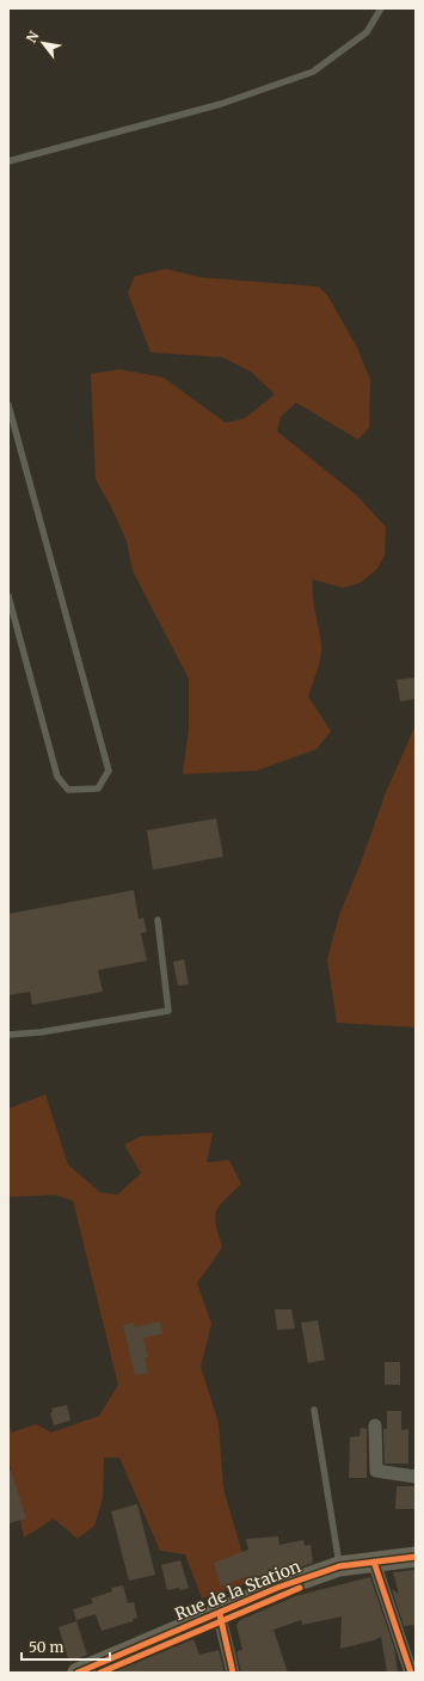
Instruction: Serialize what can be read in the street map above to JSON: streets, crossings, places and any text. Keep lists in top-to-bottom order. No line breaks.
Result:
{"streets":{"main road":["Rue de la Station"]},"scale_bar":"50 m","north":"top left"}
